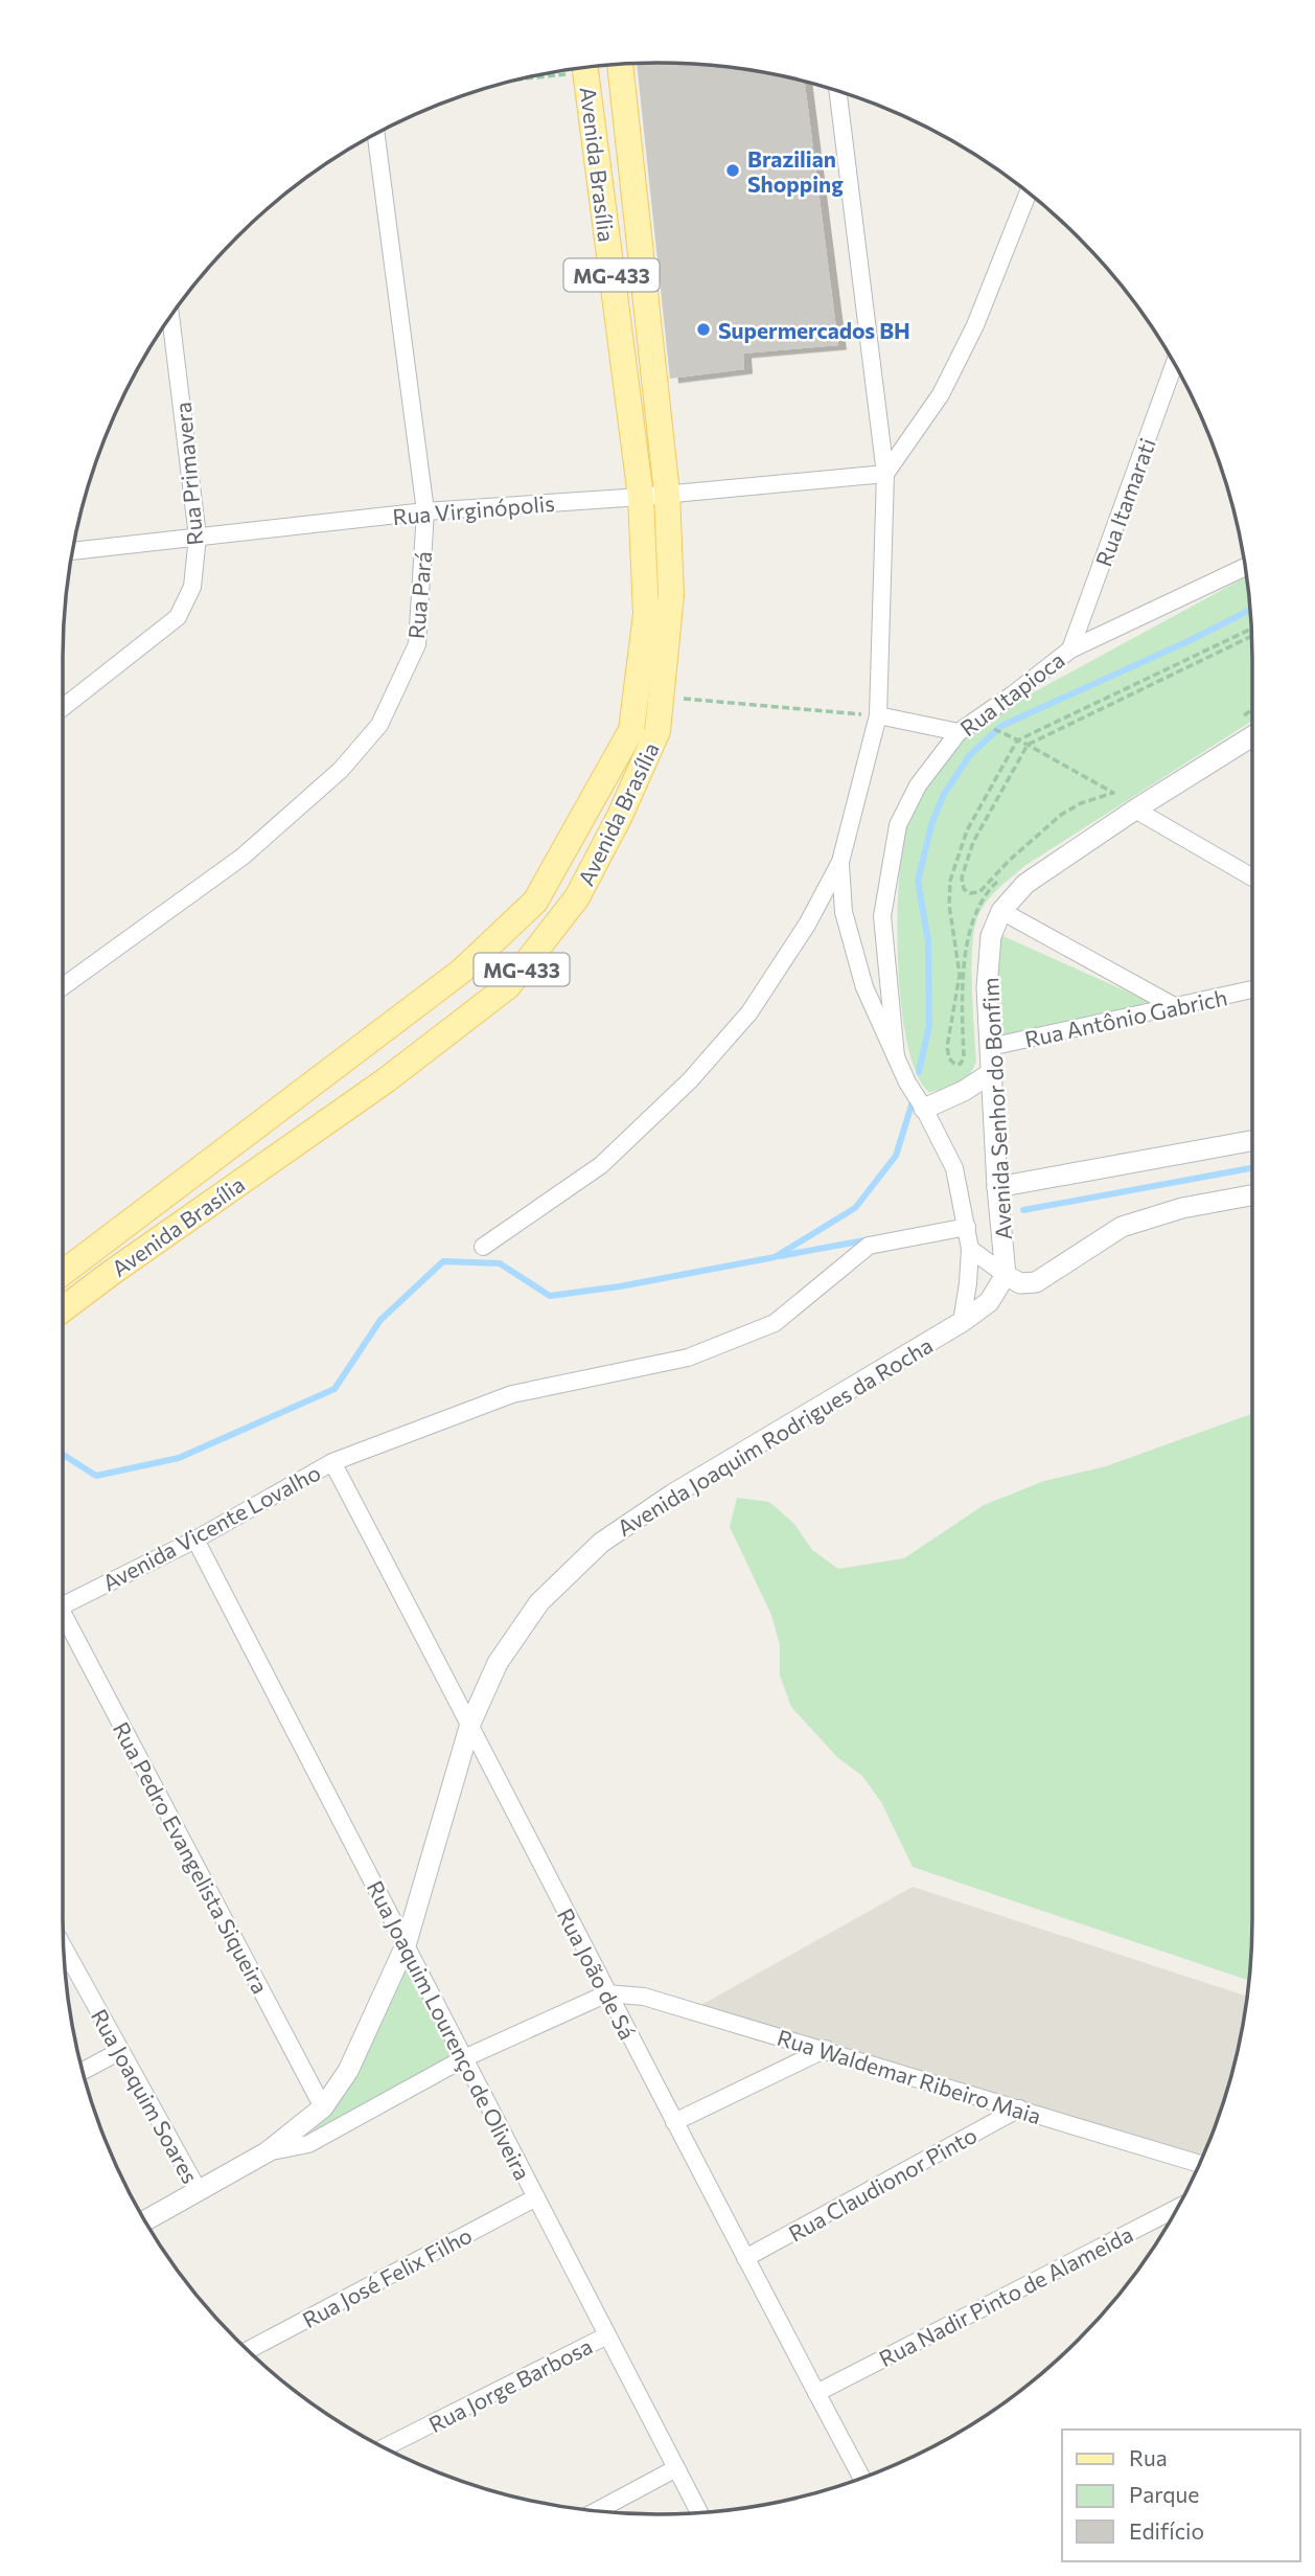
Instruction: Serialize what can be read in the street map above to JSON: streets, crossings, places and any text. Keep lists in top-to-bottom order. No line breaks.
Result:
{"streets":{"main road":["Avenida Brasília","MG-433"],"street":["Rua Primavera","Rua Itamarati","Rua Virginópolis","Rua Pará","Rua Itapioca","Rua Antônio Gabrich","Avenida Senhor do Bonfim","Avenida Joaquim Rodrigues da Rocha","Avenida Vicente Lovalho","Rua Pedro Evangelista Siqueira","Rua João de Sá","Rua Joaquim Lourenço de Oliveira","Rua Waldemar Ribeiro Maia","Rua Joaquim Soares","Rua Claudionor Pinto","Rua José Felix Filho","Rua Nadir Pinto de Alameida","Rua Jorge Barbosa"]},"crossings":[["Avenida Brasília","Rua Virginópolis"],["Rua Primavera","Rua Virginópolis"],["Rua Itamarati","Rua Itapioca"],["Rua Virginópolis","Rua Pará"],["Rua Antônio Gabrich","Avenida Senhor do Bonfim"],["Avenida Senhor do Bonfim","Avenida Joaquim Rodrigues da Rocha"],["Avenida Joaquim Rodrigues da Rocha","Rua Pedro Evangelista Siqueira"],["Avenida Joaquim Rodrigues da Rocha","Rua João de Sá"],["Avenida Joaquim Rodrigues da Rocha","Rua Joaquim Lourenço de Oliveira"],["Avenida Joaquim Rodrigues da Rocha","Rua Waldemar Ribeiro Maia"],["Avenida Joaquim Rodrigues da Rocha","Rua Joaquim Soares"],["Avenida Vicente Lovalho","Rua João de Sá"],["Avenida Vicente Lovalho","Rua Joaquim Lourenço de Oliveira"],["Rua João de Sá","Rua Waldemar Ribeiro Maia"],["Rua João de Sá","Rua Claudionor Pinto"],["Rua João de Sá","Rua Nadir Pinto de Alameida"],["Rua Joaquim Lourenço de Oliveira","Rua José Felix Filho"],["Rua Joaquim Lourenço de Oliveira","Rua Jorge Barbosa"],["Rua Waldemar Ribeiro Maia","Rua Claudionor Pinto"]],"places":["Brazilian Shopping","Supermercados BH"],"legend":["Rua","Parque","Edifício"]}
